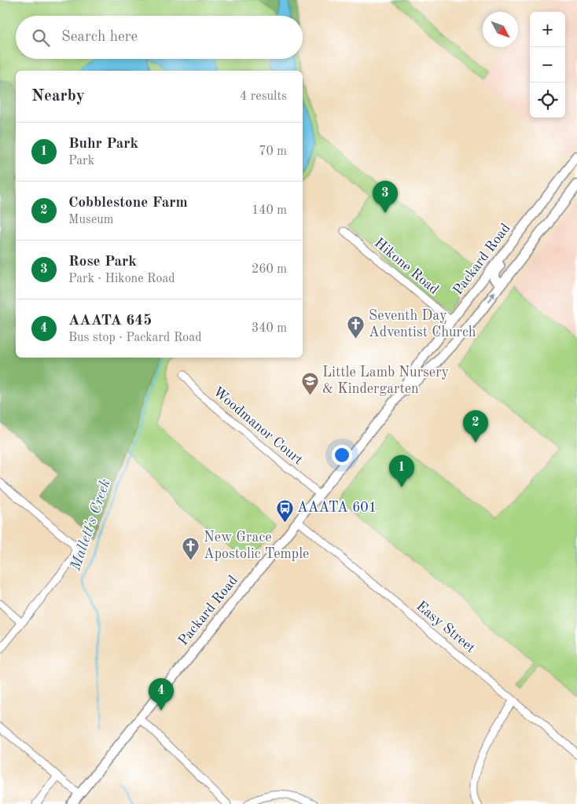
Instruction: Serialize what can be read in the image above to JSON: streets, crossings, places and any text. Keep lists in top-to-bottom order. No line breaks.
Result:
{"streets":{"main road":["Packard Road"],"street":["Hikone Road","Woodmanor Court","Easy Street"]},"crossings":[["Packard Road","Hikone Road"],["Packard Road","Woodmanor Court"],["Packard Road","Easy Street"]],"water":["Mallett's Creek"],"places":{"church":["Seventh Day Adventist Church","New Grace Apostolic Temple"],"school or university":["Little Lamb Nursery & Kindergarten"],"bus stop":["AAATA 601"]},"north":"bottom right","page":{"map_buttons":["+","−"],"search":"Search here","heading":["Nearby","4 results"],"list":[{"mark":"1","name":"Buhr Park","note":"Park","value":"70 m"},{"mark":"2","name":"Cobblestone Farm","note":"Museum","value":"140 m"},{"mark":"3","name":"Rose Park","note":"Park · Hikone Road","value":"260 m"},{"mark":"4","name":"AAATA 645","note":"Bus stop · Packard Road","value":"340 m"}],"pins":["3","2","1","4"]}}
